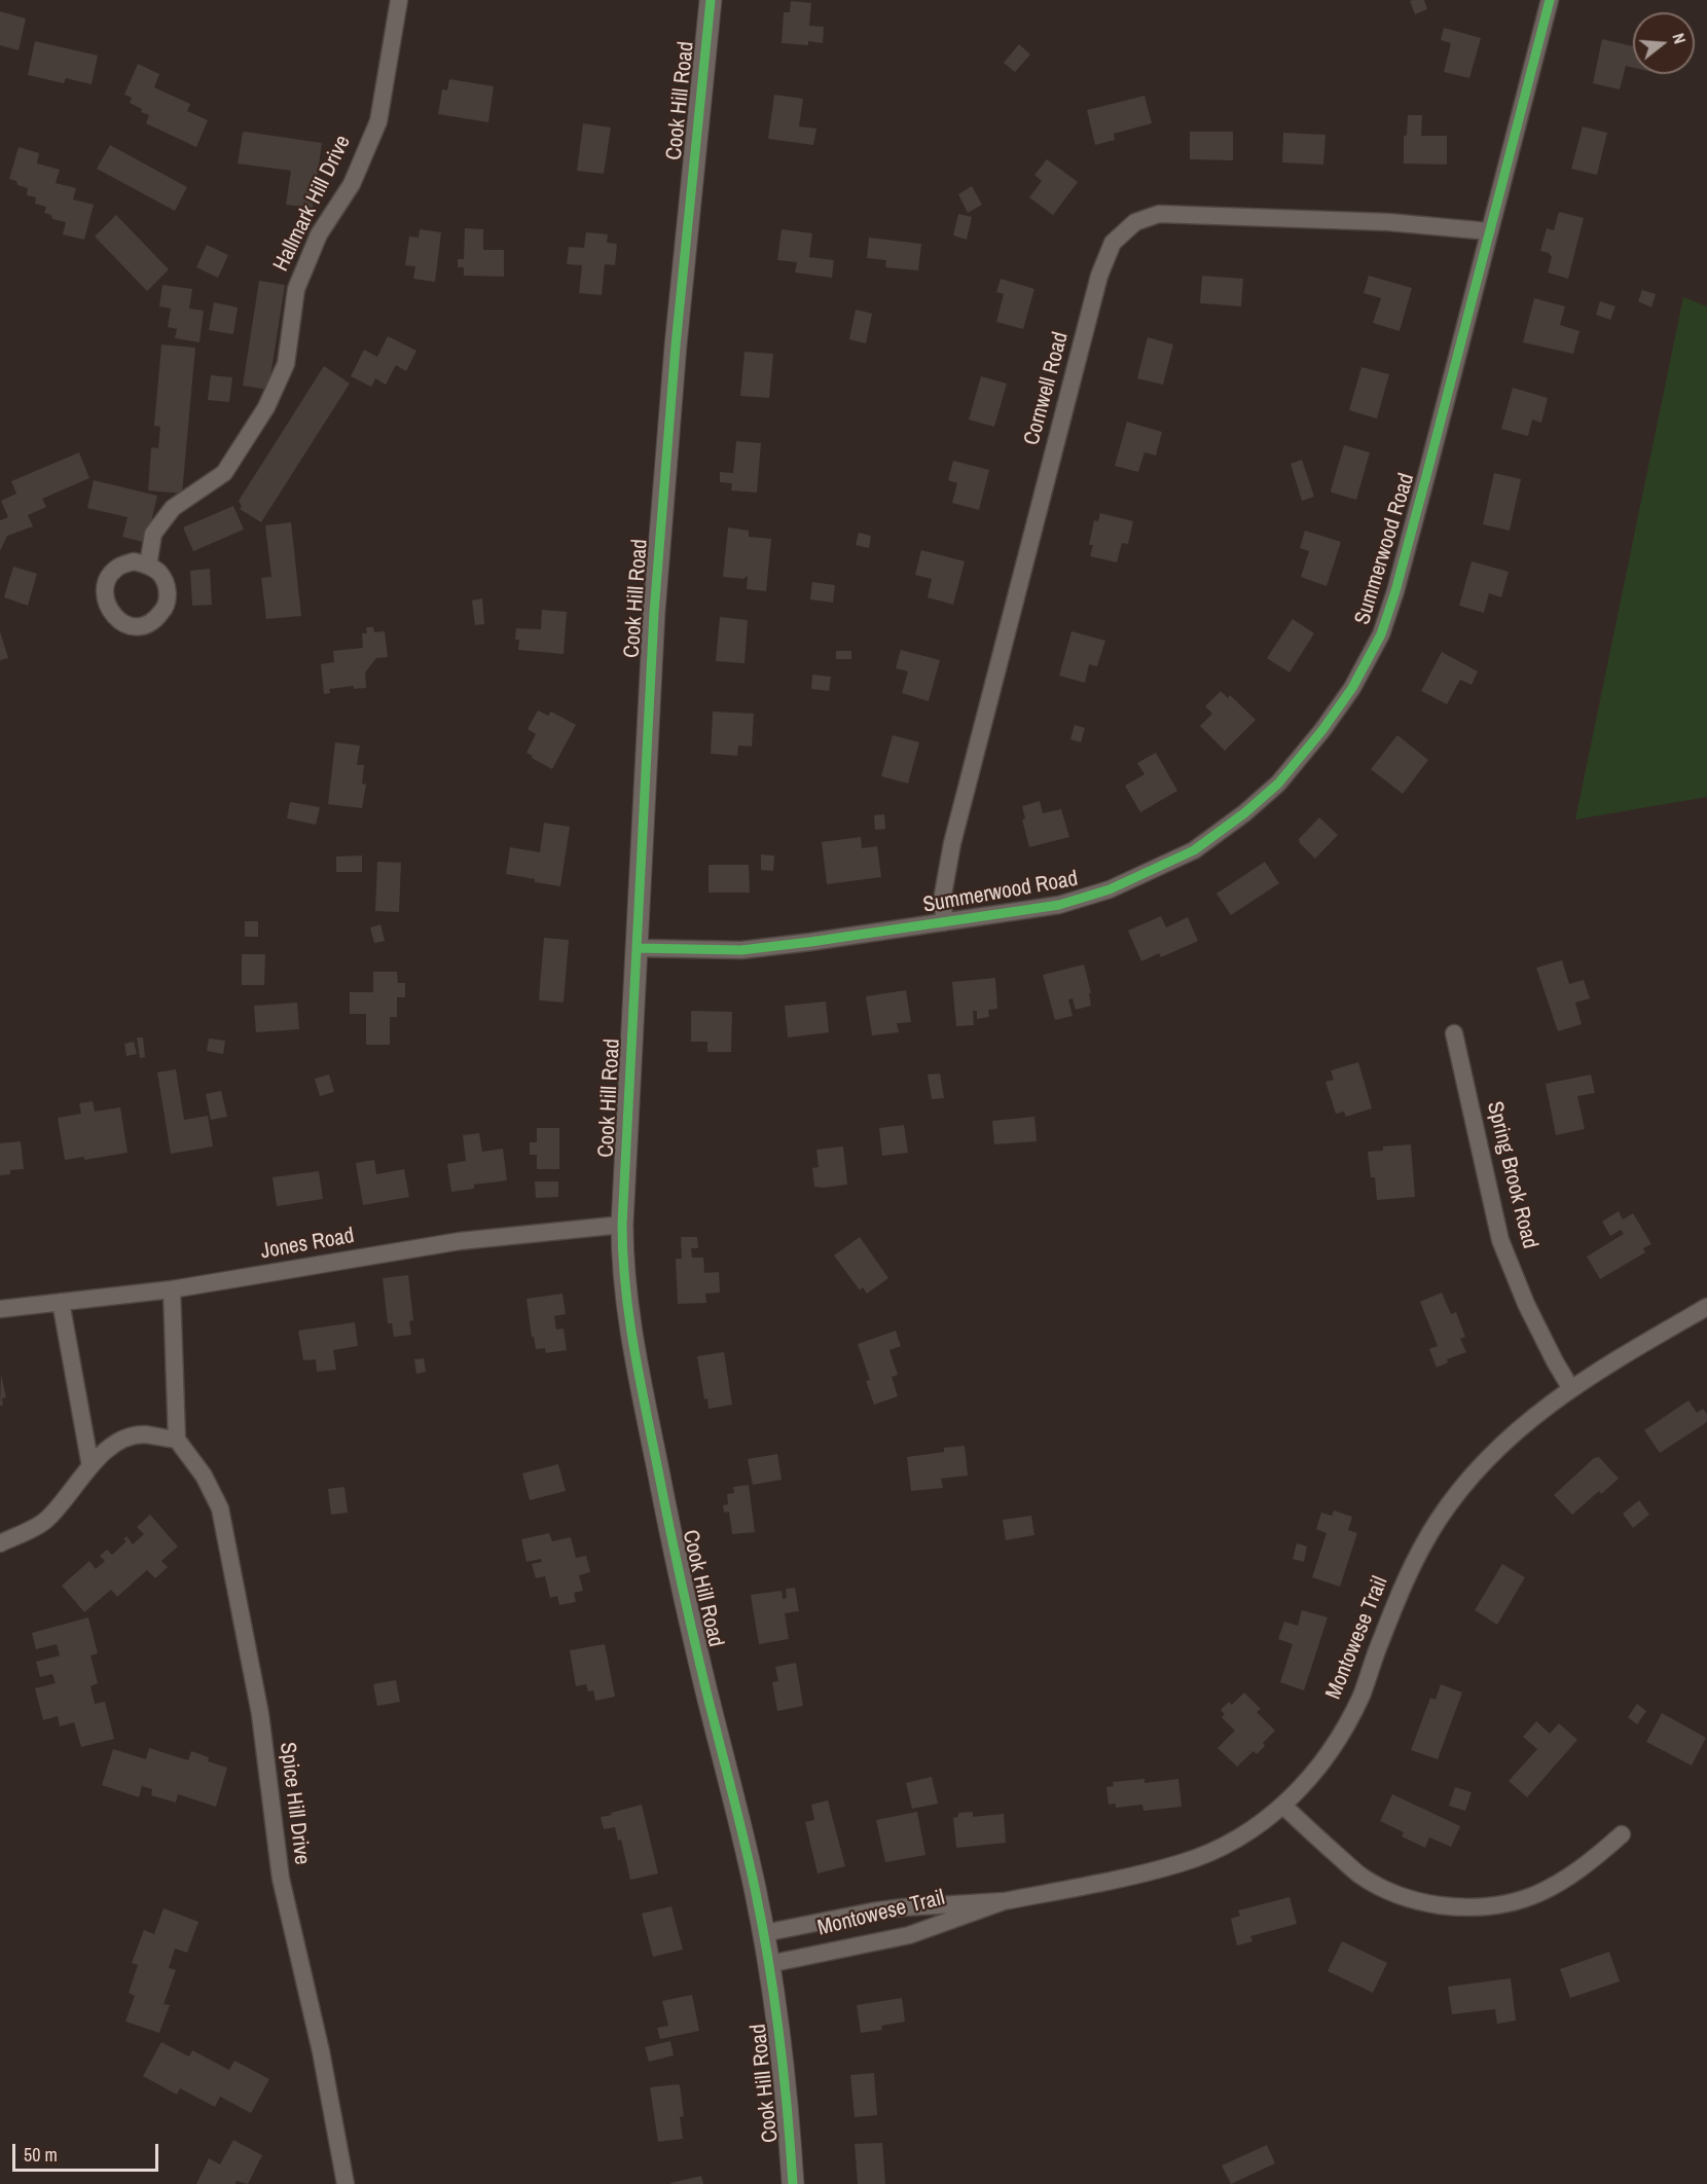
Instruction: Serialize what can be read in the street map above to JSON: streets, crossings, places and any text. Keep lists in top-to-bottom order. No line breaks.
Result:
{"streets":{"street":["Cook Hill Road","Hallmark Hill Drive","Cornwell Road","Summerwood Road","Spring Brook Road","Jones Road","Montowese Trail","Spice Hill Drive"]},"crossings":[["Cook Hill Road","Summerwood Road"],["Cook Hill Road","Jones Road"],["Cook Hill Road","Montowese Trail"],["Cornwell Road","Summerwood Road"],["Spring Brook Road","Montowese Trail"]],"scale_bar":"50 m","north":"right"}
